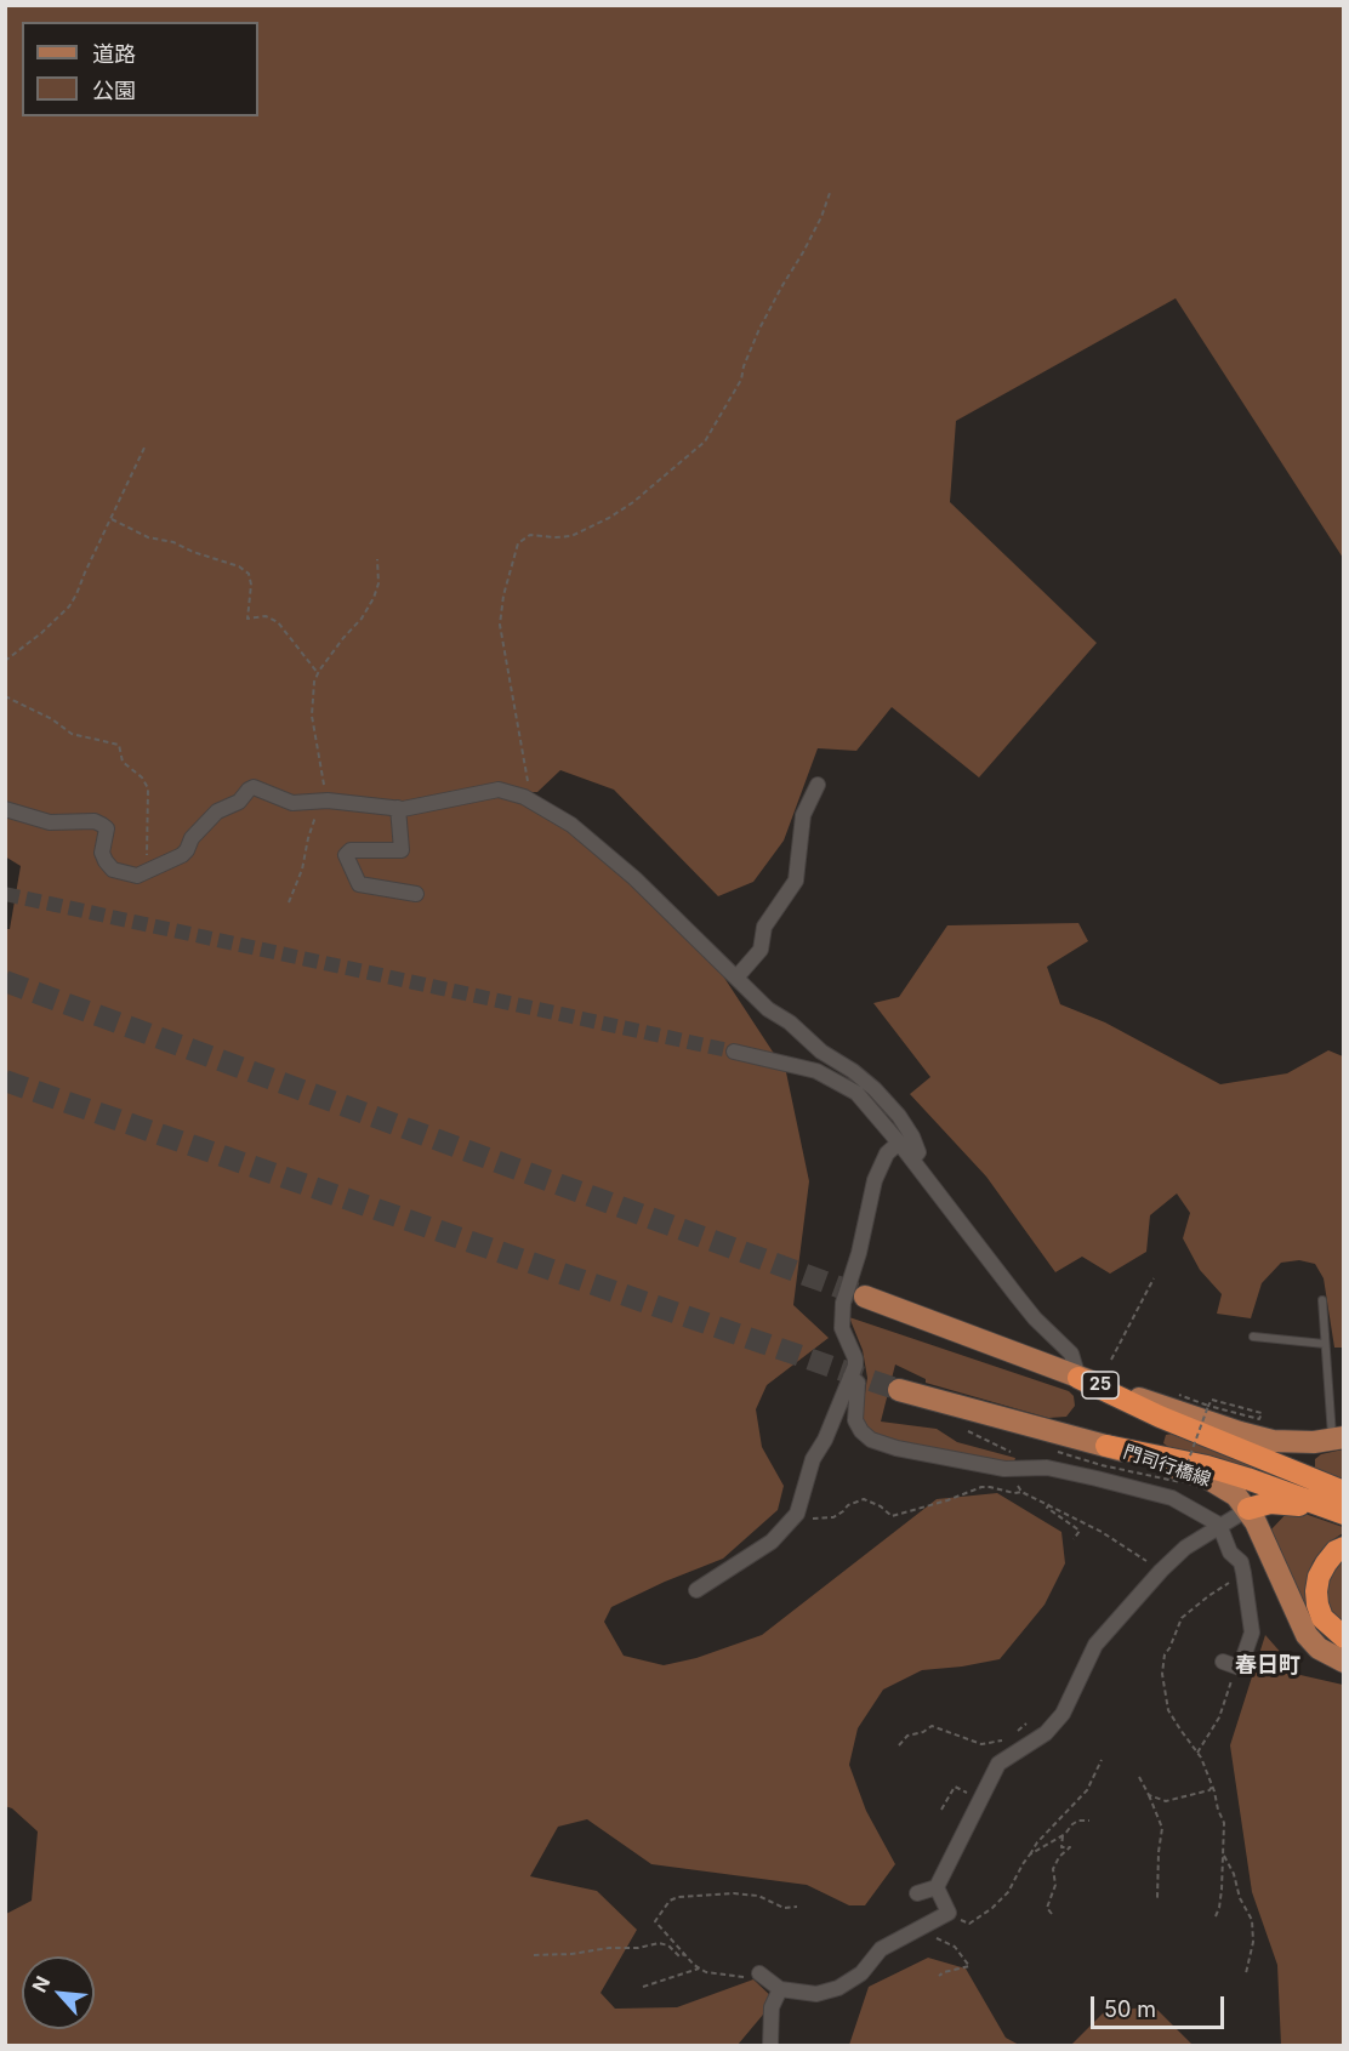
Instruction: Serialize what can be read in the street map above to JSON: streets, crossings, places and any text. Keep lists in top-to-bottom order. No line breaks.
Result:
{"streets":{"main road":["25","門司行橋線"]},"districts":["春日町"],"legend":["道路","公園"],"scale_bar":"50 m","north":"top left"}
